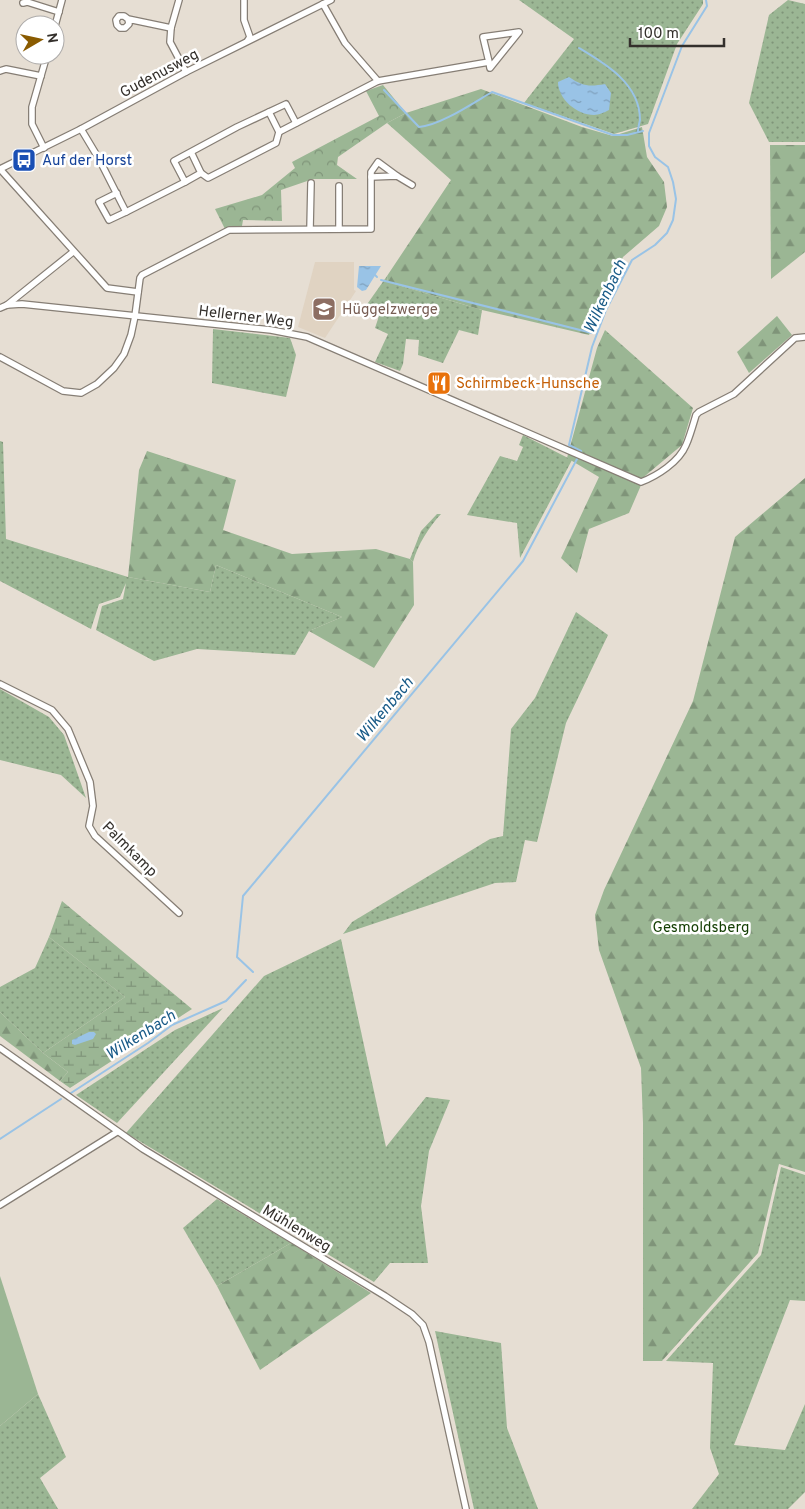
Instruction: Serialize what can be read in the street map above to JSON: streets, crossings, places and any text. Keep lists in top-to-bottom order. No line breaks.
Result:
{"streets":{"street":["Gudenusweg","Hellerner Weg","Palmkamp","Mühlenweg"]},"water":["Wilkenbach"],"parks":["Gesmoldsberg"],"places":{"bus stop":["Auf der Horst"],"school or university":["Hüggelzwerge"],"restaurant":["Schirmbeck-Hunsche"]},"scale_bar":"100 m","north":"right"}
